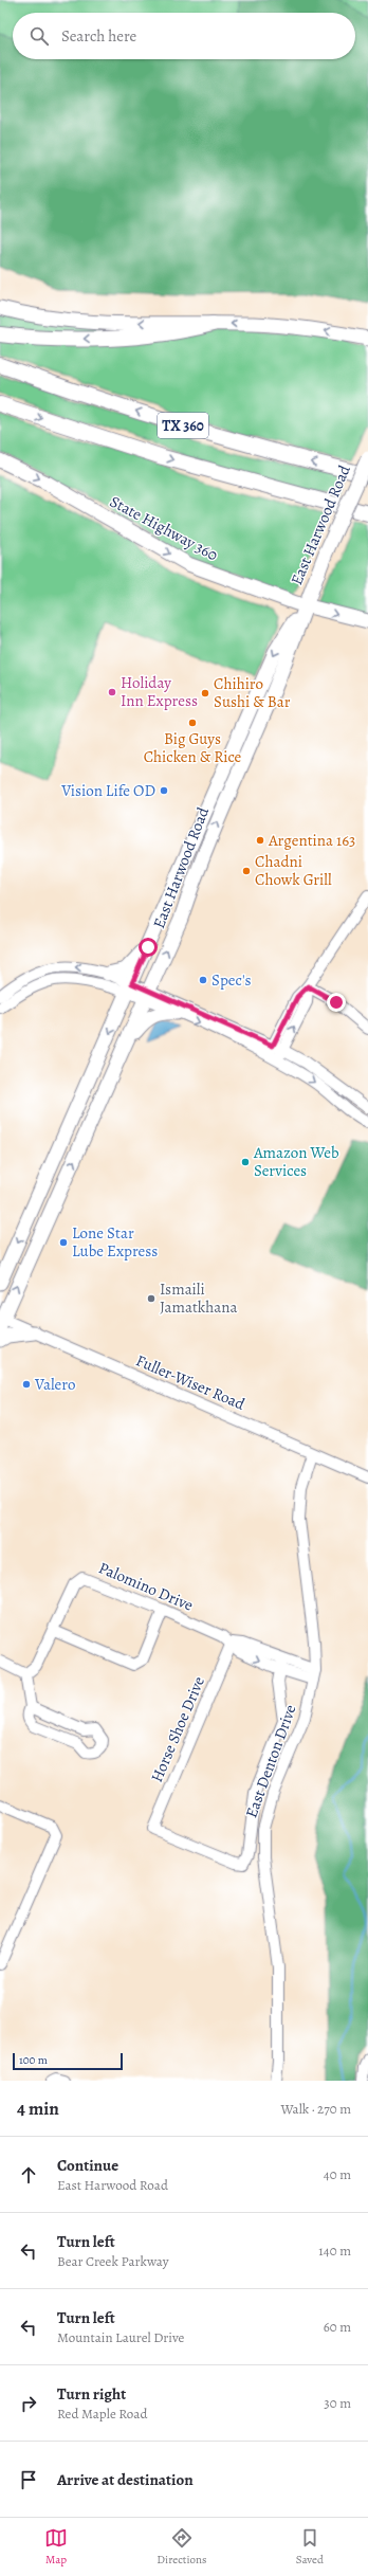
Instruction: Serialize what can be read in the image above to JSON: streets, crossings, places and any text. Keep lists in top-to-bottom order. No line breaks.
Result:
{"streets":{"highway":["TX 360"],"main road":["East Harwood Road","State Highway 360"],"street":["Fuller-Wiser Road","Palomino Drive","Horse Shoe Drive","East Denton Drive"]},"crossings":[["East Harwood Road","State Highway 360"],["East Harwood Road","Fuller-Wiser Road"],["Fuller-Wiser Road","East Denton Drive"],["Palomino Drive","Horse Shoe Drive"],["Palomino Drive","East Denton Drive"]],"one_way":["State Highway 360"],"places":["Holiday Inn Express","Chihiro Sushi & Bar","Big Guys Chicken & Rice","Vision Life OD","Argentina 163","Chadni Chowk Grill","Spec's","Amazon Web Services","Lone Star Lube Express","Ismaili Jamatkhana","Valero"],"scale_bar":"100 m","page":{"search":"Search here","scale":"100 m","heading":["4 min","Walk · 270 m"],"list":[["Continue","East Harwood Road","40 m"],["Turn left","Bear Creek Parkway","140 m"],["Turn left","Mountain Laurel Drive","60 m"],["Turn right","Red Maple Road","30 m"],"Arrive at destination"],"nav":["Map","Directions","Saved"]}}
